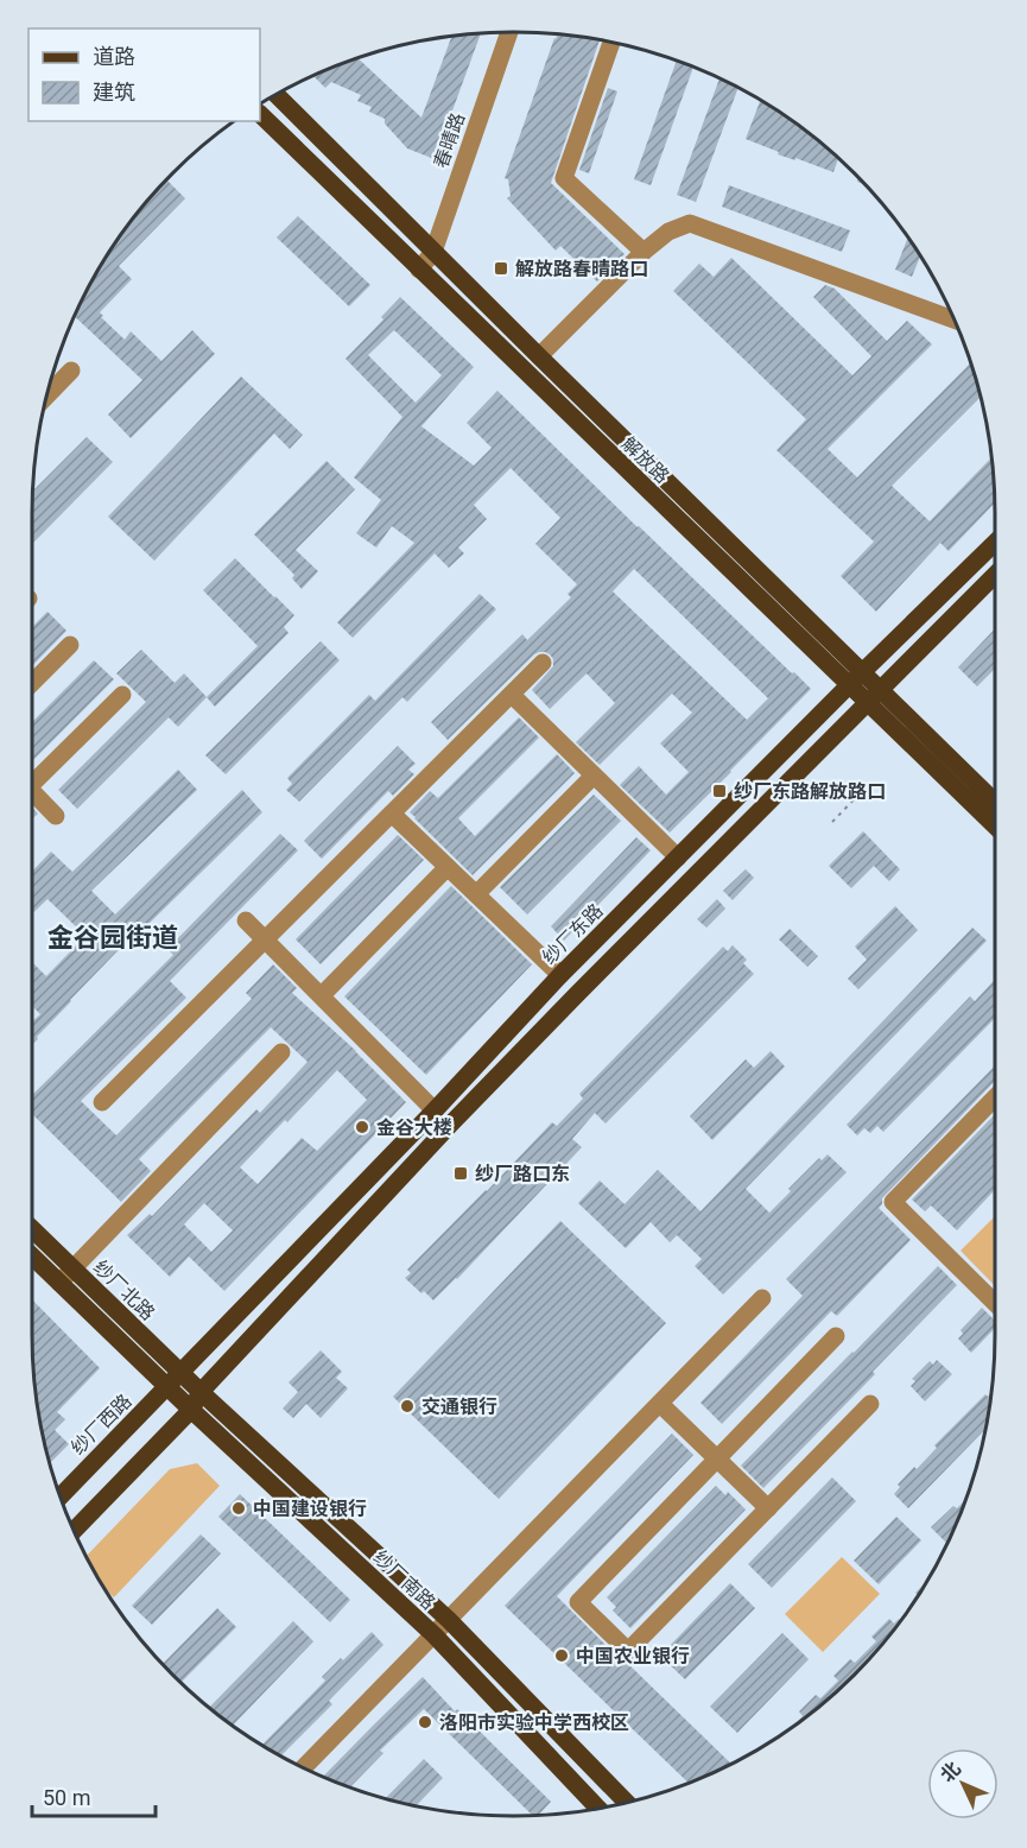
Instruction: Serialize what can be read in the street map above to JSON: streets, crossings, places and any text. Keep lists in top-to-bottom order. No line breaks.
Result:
{"streets":{"main road":["解放路","纱厂东路","纱厂北路","纱厂西路","纱厂南路"],"street":["春晴路"]},"crossings":[["春晴路","解放路"],["解放路","纱厂东路"],["纱厂东路","纱厂北路"],["纱厂东路","纱厂西路"],["纱厂北路","纱厂西路"],["纱厂北路","纱厂南路"],["纱厂西路","纱厂南路"]],"districts":["金谷园街道"],"places":{"transit":["解放路春晴路口","纱厂东路解放路口","纱厂路口东"],"other":["金谷大楼","交通银行","中国建设银行","中国农业银行","洛阳市实验中学西校区"]},"legend":["道路","建筑"],"scale_bar":"50 m","north":"top left"}
